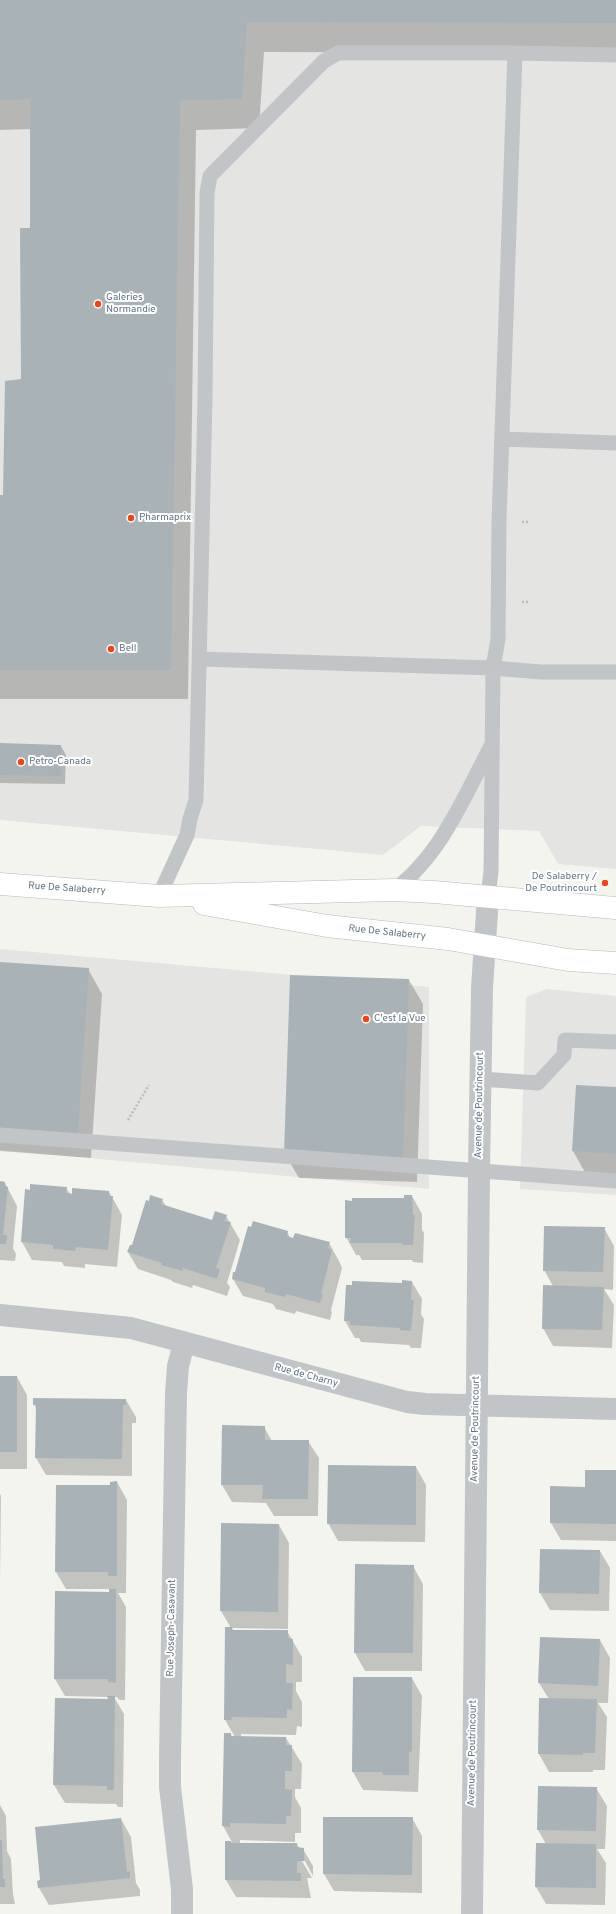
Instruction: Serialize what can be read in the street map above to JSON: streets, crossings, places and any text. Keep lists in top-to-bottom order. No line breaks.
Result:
{"streets":{"main road":["Rue De Salaberry"],"street":["Avenue de Poutrincourt","Rue de Charny","Rue Joseph-Casavant"]},"crossings":[["Rue De Salaberry","Avenue de Poutrincourt"],["Avenue de Poutrincourt","Rue de Charny"],["Rue de Charny","Rue Joseph-Casavant"]],"places":["Galeries Normandie","Pharmaprix","Bell","Petro-Canada","De Salaberry / De Poutrincourt","C'est la Vue"]}
